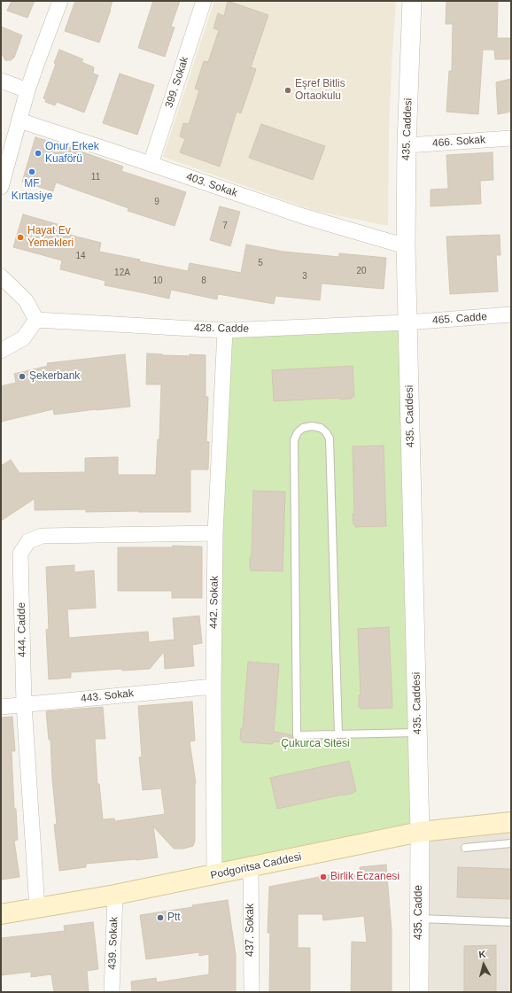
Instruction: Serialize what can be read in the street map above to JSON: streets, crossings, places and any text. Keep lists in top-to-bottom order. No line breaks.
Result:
{"streets":{"main road":["Podgoritsa Caddesi"],"street":["399. Sokak","435. Caddesi","466. Sokak","403. Sokak","465. Cadde","428. Cadde","442. Sokak","444. Cadde","443. Sokak","435. Cadde","437. Sokak","439. Sokak"]},"crossings":[["399. Sokak","403. Sokak"],["435. Caddesi","466. Sokak"],["435. Caddesi","403. Sokak"],["435. Caddesi","465. Cadde"],["435. Caddesi","428. Cadde"],["435. Caddesi","Podgoritsa Caddesi"],["435. Caddesi","435. Cadde"],["465. Cadde","428. Cadde"],["428. Cadde","442. Sokak"],["442. Sokak","444. Cadde"],["442. Sokak","443. Sokak"],["442. Sokak","Podgoritsa Caddesi"],["444. Cadde","443. Sokak"],["444. Cadde","Podgoritsa Caddesi"],["Podgoritsa Caddesi","435. Cadde"],["Podgoritsa Caddesi","437. Sokak"],["Podgoritsa Caddesi","439. Sokak"]],"parks":["Çukurca Sitesi"],"places":["Eşref Bitlis Ortaokulu","Onur Erkek Kuaförü","MF Kırtasiye","Hayat Ev Yemekleri","Şekerbank","Birlik Eczanesi","Ptt"],"house_numbers":["11","9","7","14","5","20","12A","3","10","8"],"north":"top"}
